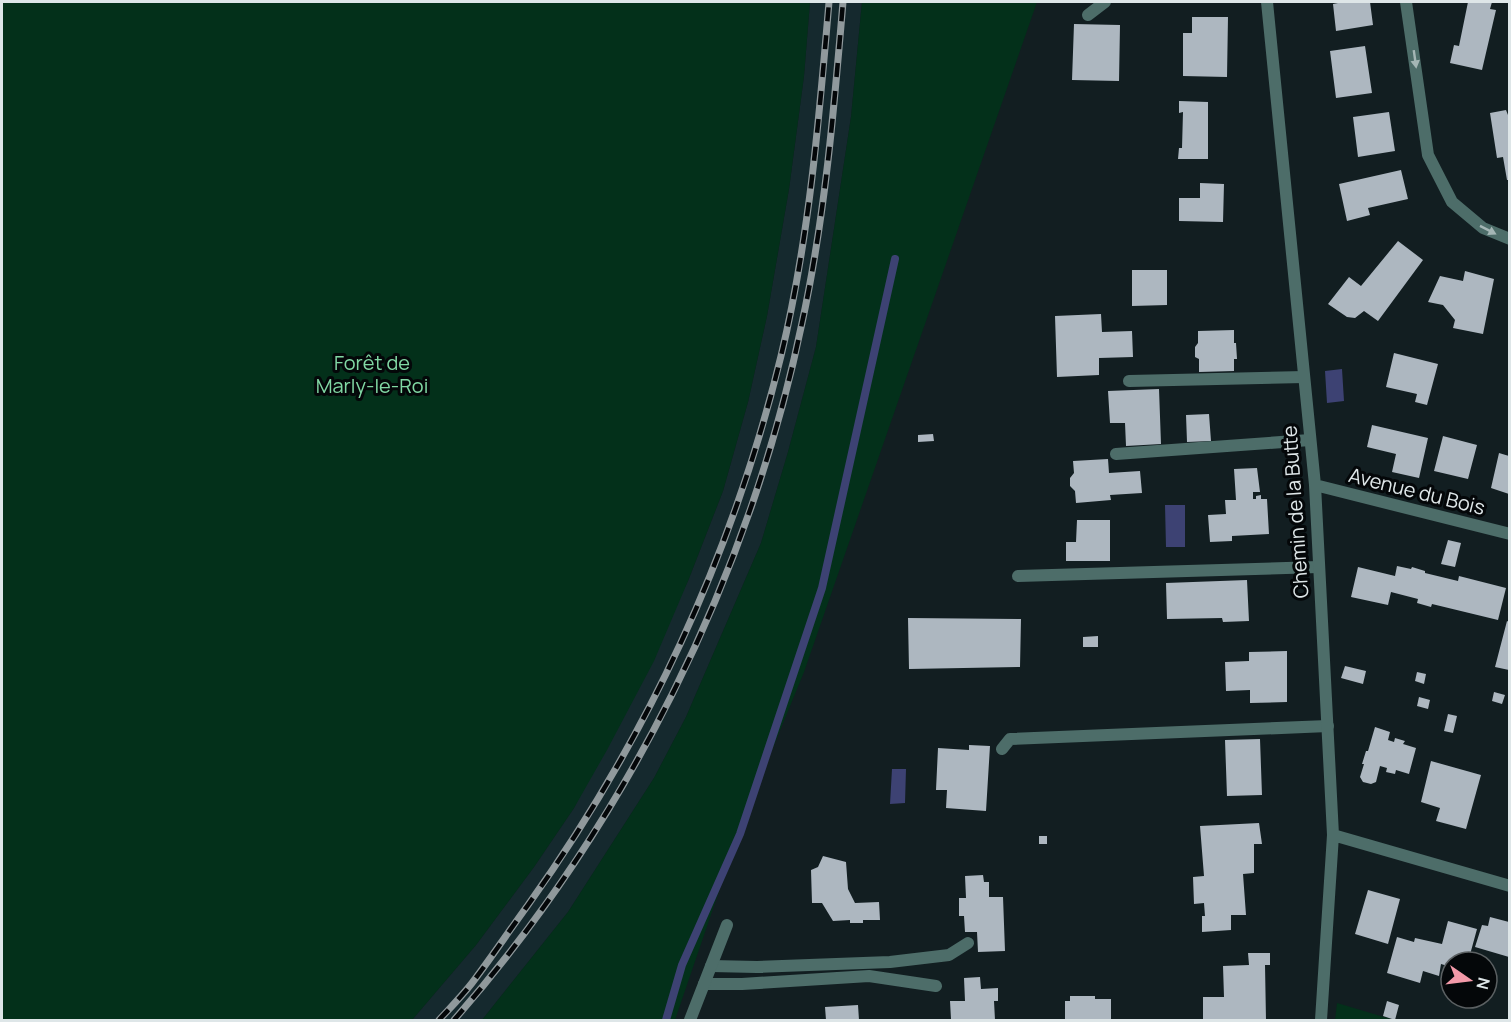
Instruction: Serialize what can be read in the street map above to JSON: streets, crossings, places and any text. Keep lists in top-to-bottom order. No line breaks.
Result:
{"streets":{"street":["Avenue du Bois","Chemin de la Butte"]},"crossings":[["Avenue du Bois","Chemin de la Butte"]],"parks":["Forêt de Marly-le-Roi"],"north":"right"}
